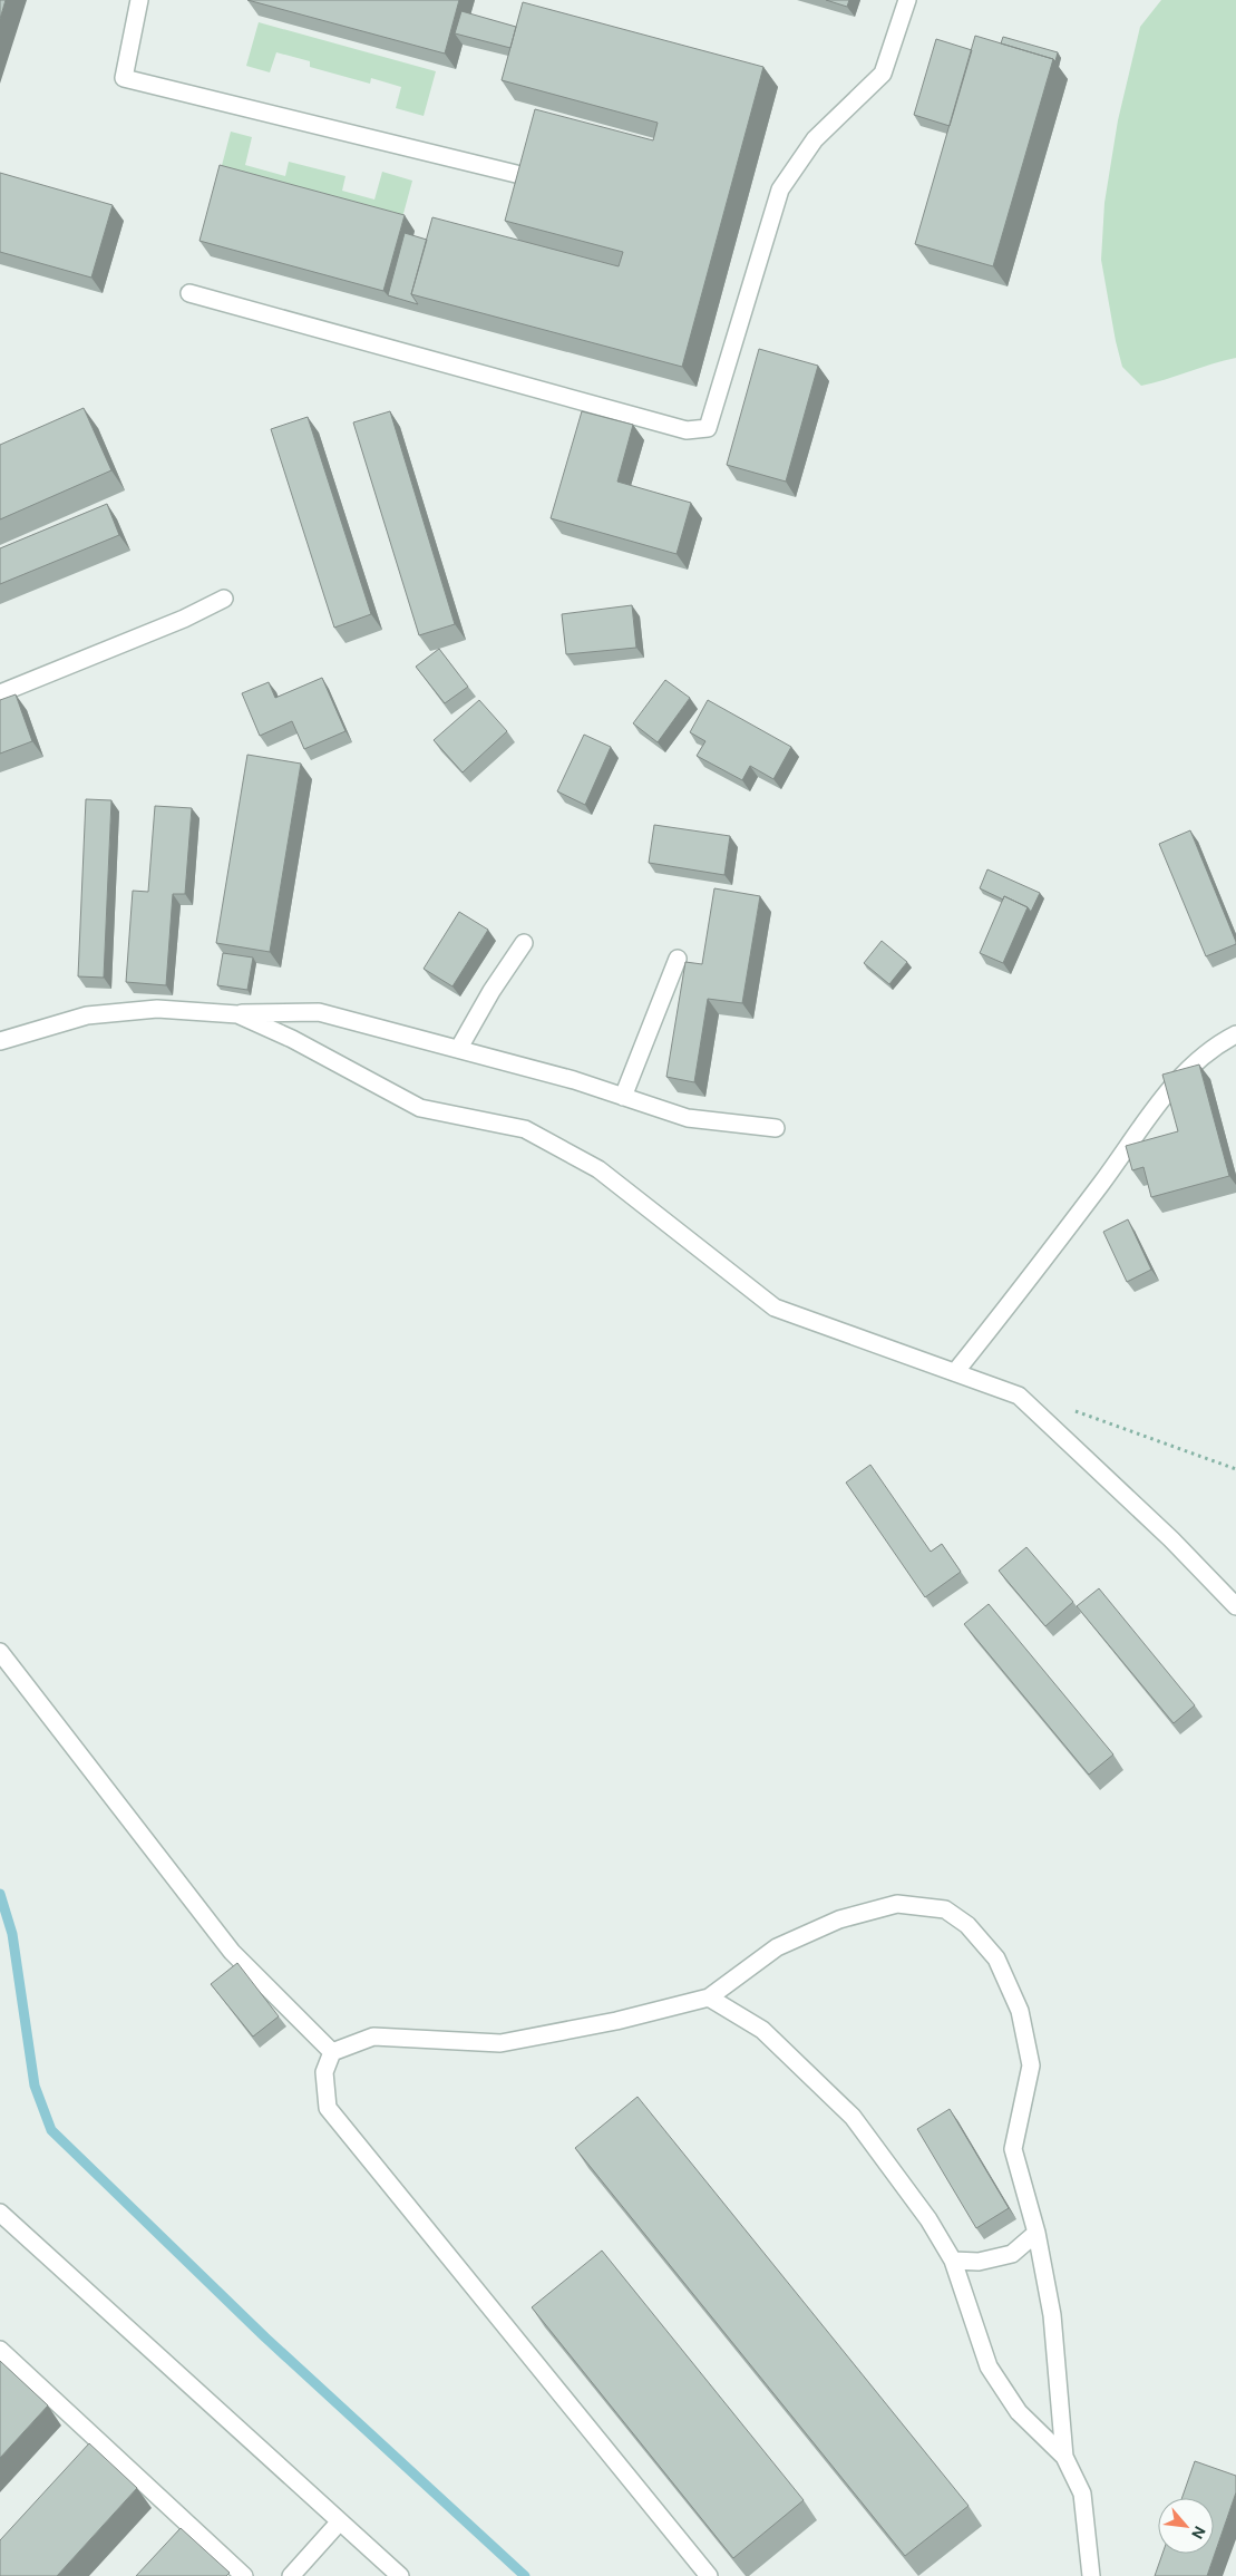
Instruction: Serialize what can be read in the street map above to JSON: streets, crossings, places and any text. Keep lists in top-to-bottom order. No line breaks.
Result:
{"north":"bottom right"}
